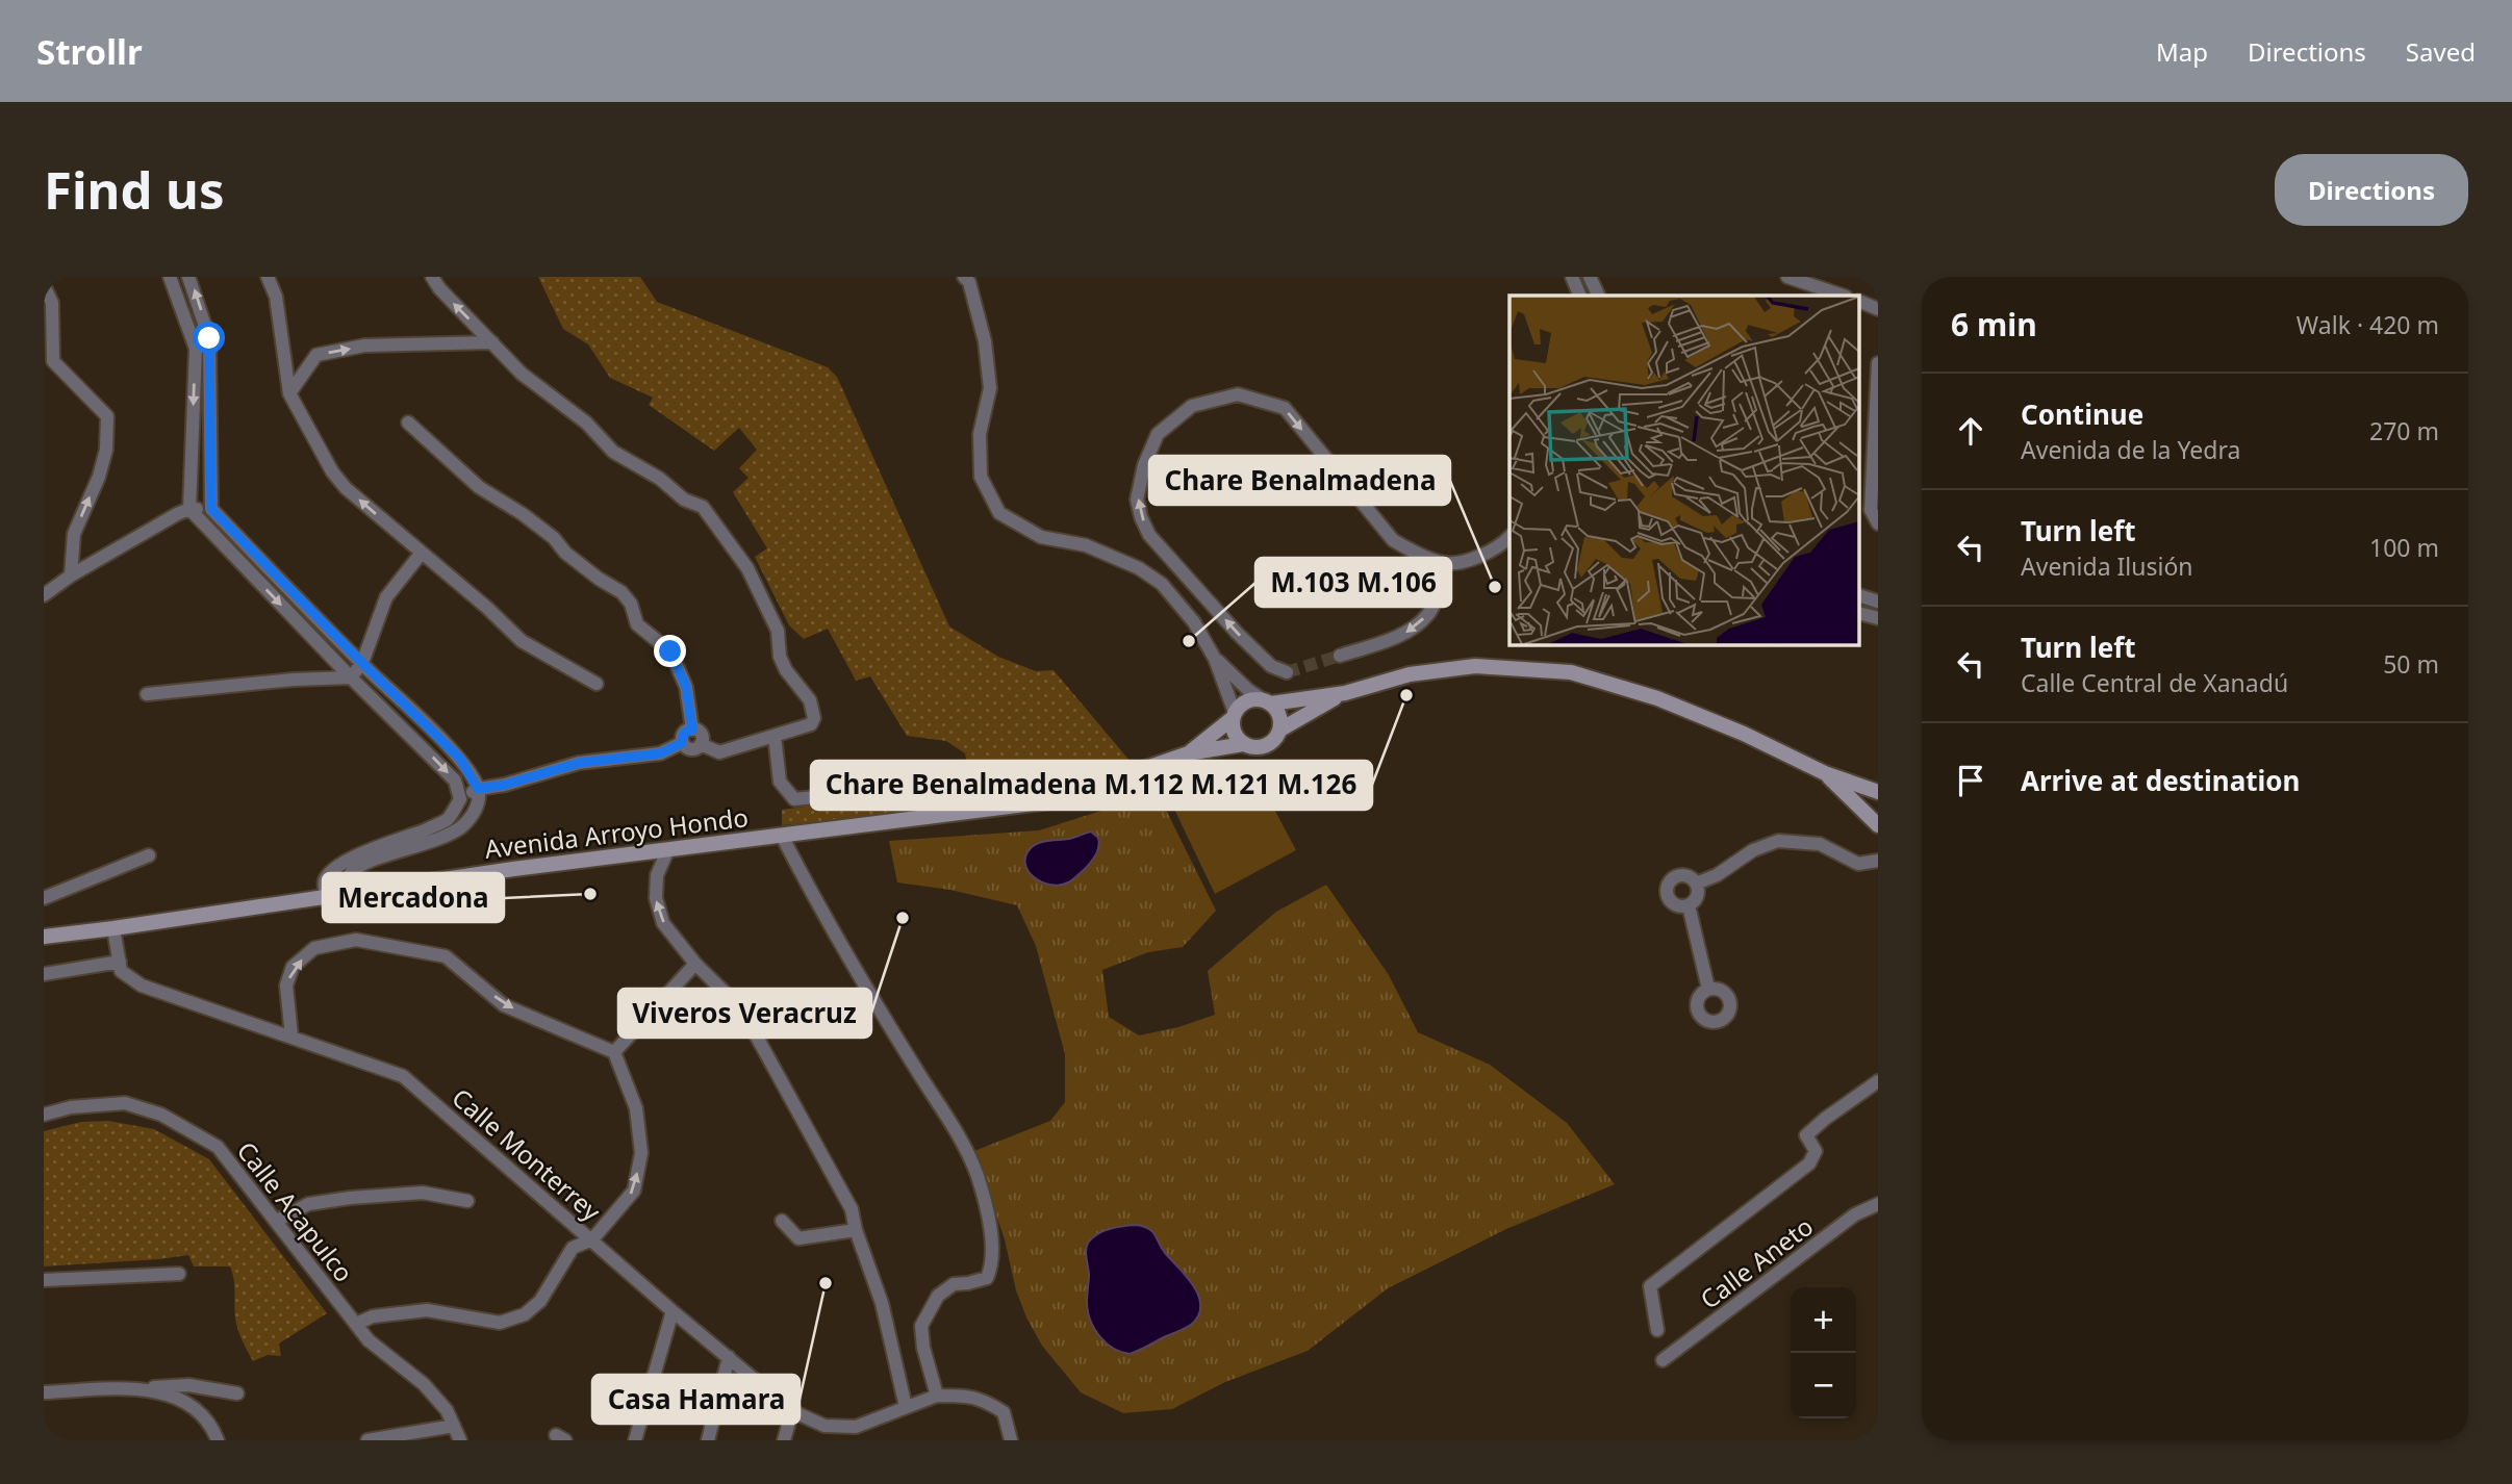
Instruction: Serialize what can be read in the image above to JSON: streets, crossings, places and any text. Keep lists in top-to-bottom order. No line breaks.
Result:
{"streets":{"main road":["Avenida Arroyo Hondo"],"street":["Calle Monterrey","Calle Acapulco","Calle Aneto"]},"places":["Chare Benalmadena","M.103 M.106","Chare Benalmadena M.112 M.121 M.126","Mercadona","Viveros Veracruz","Casa Hamara"],"page":{"header":"Strollr","nav":["Map","Directions","Saved"],"buttons":"Directions","title":"Find us","heading":["6 min","Walk · 420 m"],"list":[["Continue","Avenida de la Yedra","270 m"],["Turn left","Avenida Ilusión","100 m"],["Turn left","Calle Central de Xanadú","50 m"],"Arrive at destination"],"map_buttons":["+","−"]}}
